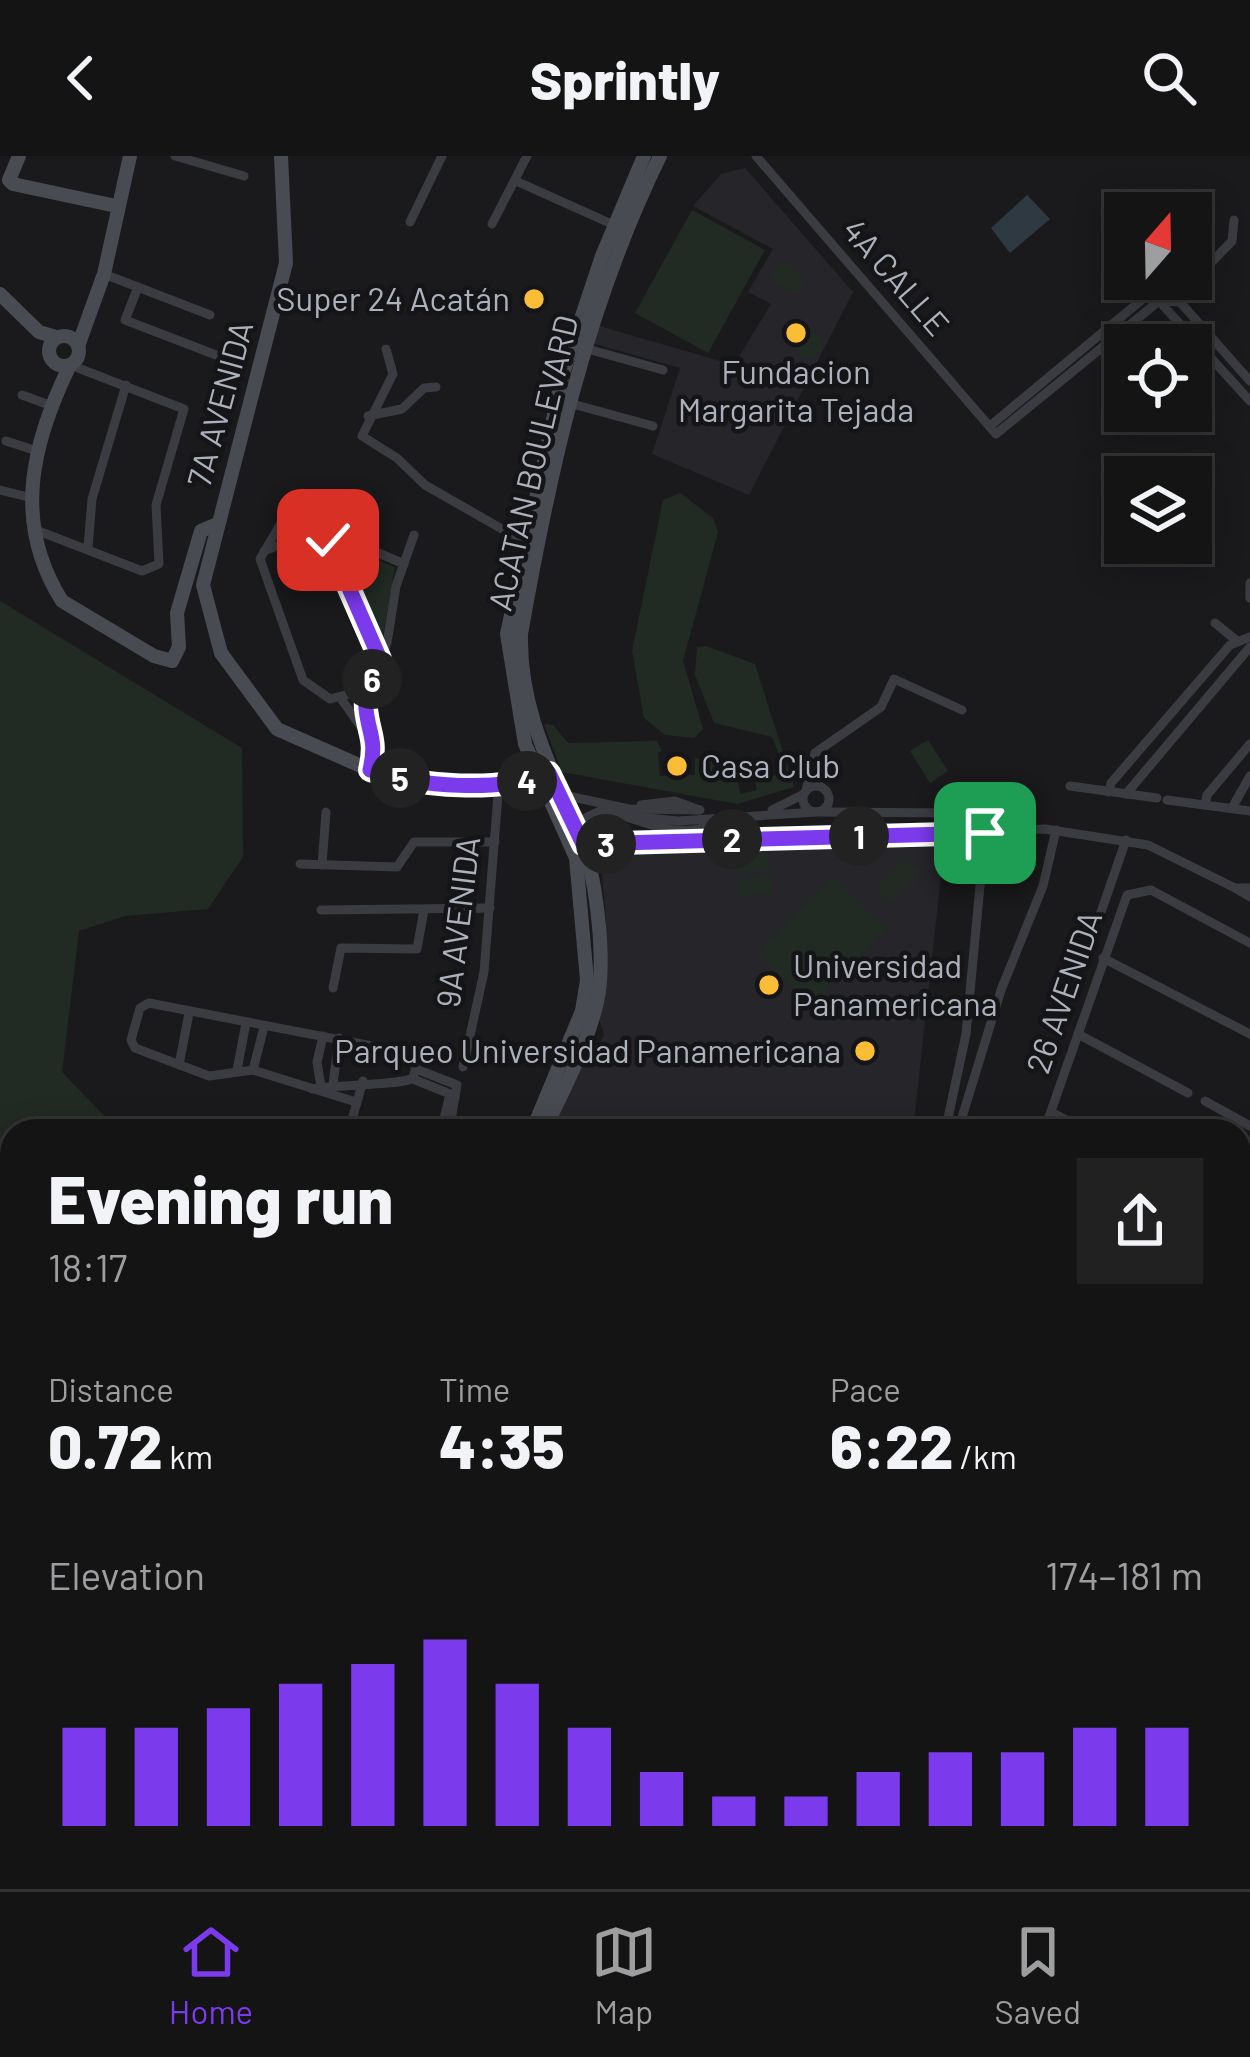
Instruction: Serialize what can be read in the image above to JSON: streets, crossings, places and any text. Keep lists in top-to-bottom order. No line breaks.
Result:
{"streets":{"street":["4A CALLE","7A AVENIDA","ACATAN BOULEVARD","9A AVENIDA","26 AVENIDA"]},"crossings":[["7A AVENIDA","ACATAN BOULEVARD"],["7A AVENIDA","9A AVENIDA"]],"places":["Super 24 Acatán","Fundacion Margarita Tejada","Casa Club","Universidad Panamericana","Parqueo Universidad Panamericana"],"north":"top","page":{"header":"Sprintly","pins":["6","5","4","1","2","3"],"heading":["Evening run","18:17"],"stats":[["Distance","0.72 km"],["Time","4:35"],["Pace","6:22 /km"]],"chart":["Elevation","174–181 m"],"tabs":["Home","Map","Saved"]}}
